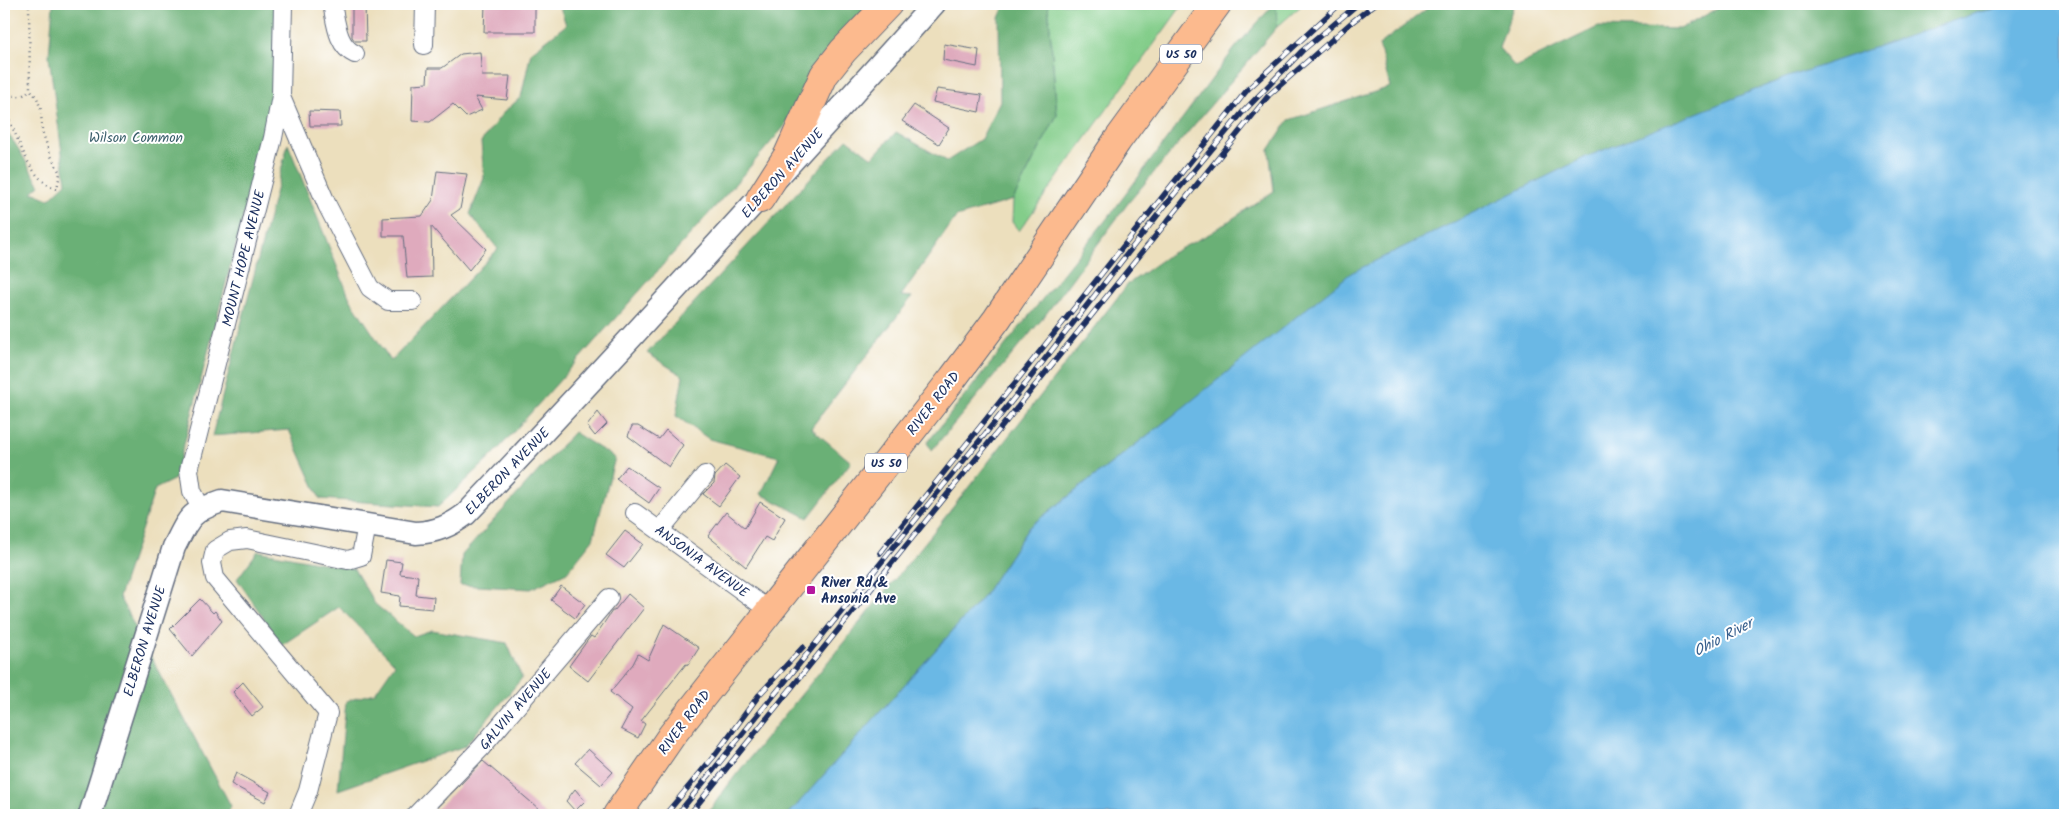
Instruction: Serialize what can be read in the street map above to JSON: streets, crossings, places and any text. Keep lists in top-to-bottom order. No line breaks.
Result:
{"streets":{"main road":["US 50","RIVER ROAD"],"street":["ELBERON AVENUE","MOUNT HOPE AVENUE","ANSONIA AVENUE","GALVIN AVENUE"]},"crossings":[["ELBERON AVENUE","MOUNT HOPE AVENUE"],["RIVER ROAD","ANSONIA AVENUE"]],"water":["Ohio River"],"parks":["Wilson Common"],"places":{"transit":["River Rd & Ansonia Ave"]}}
